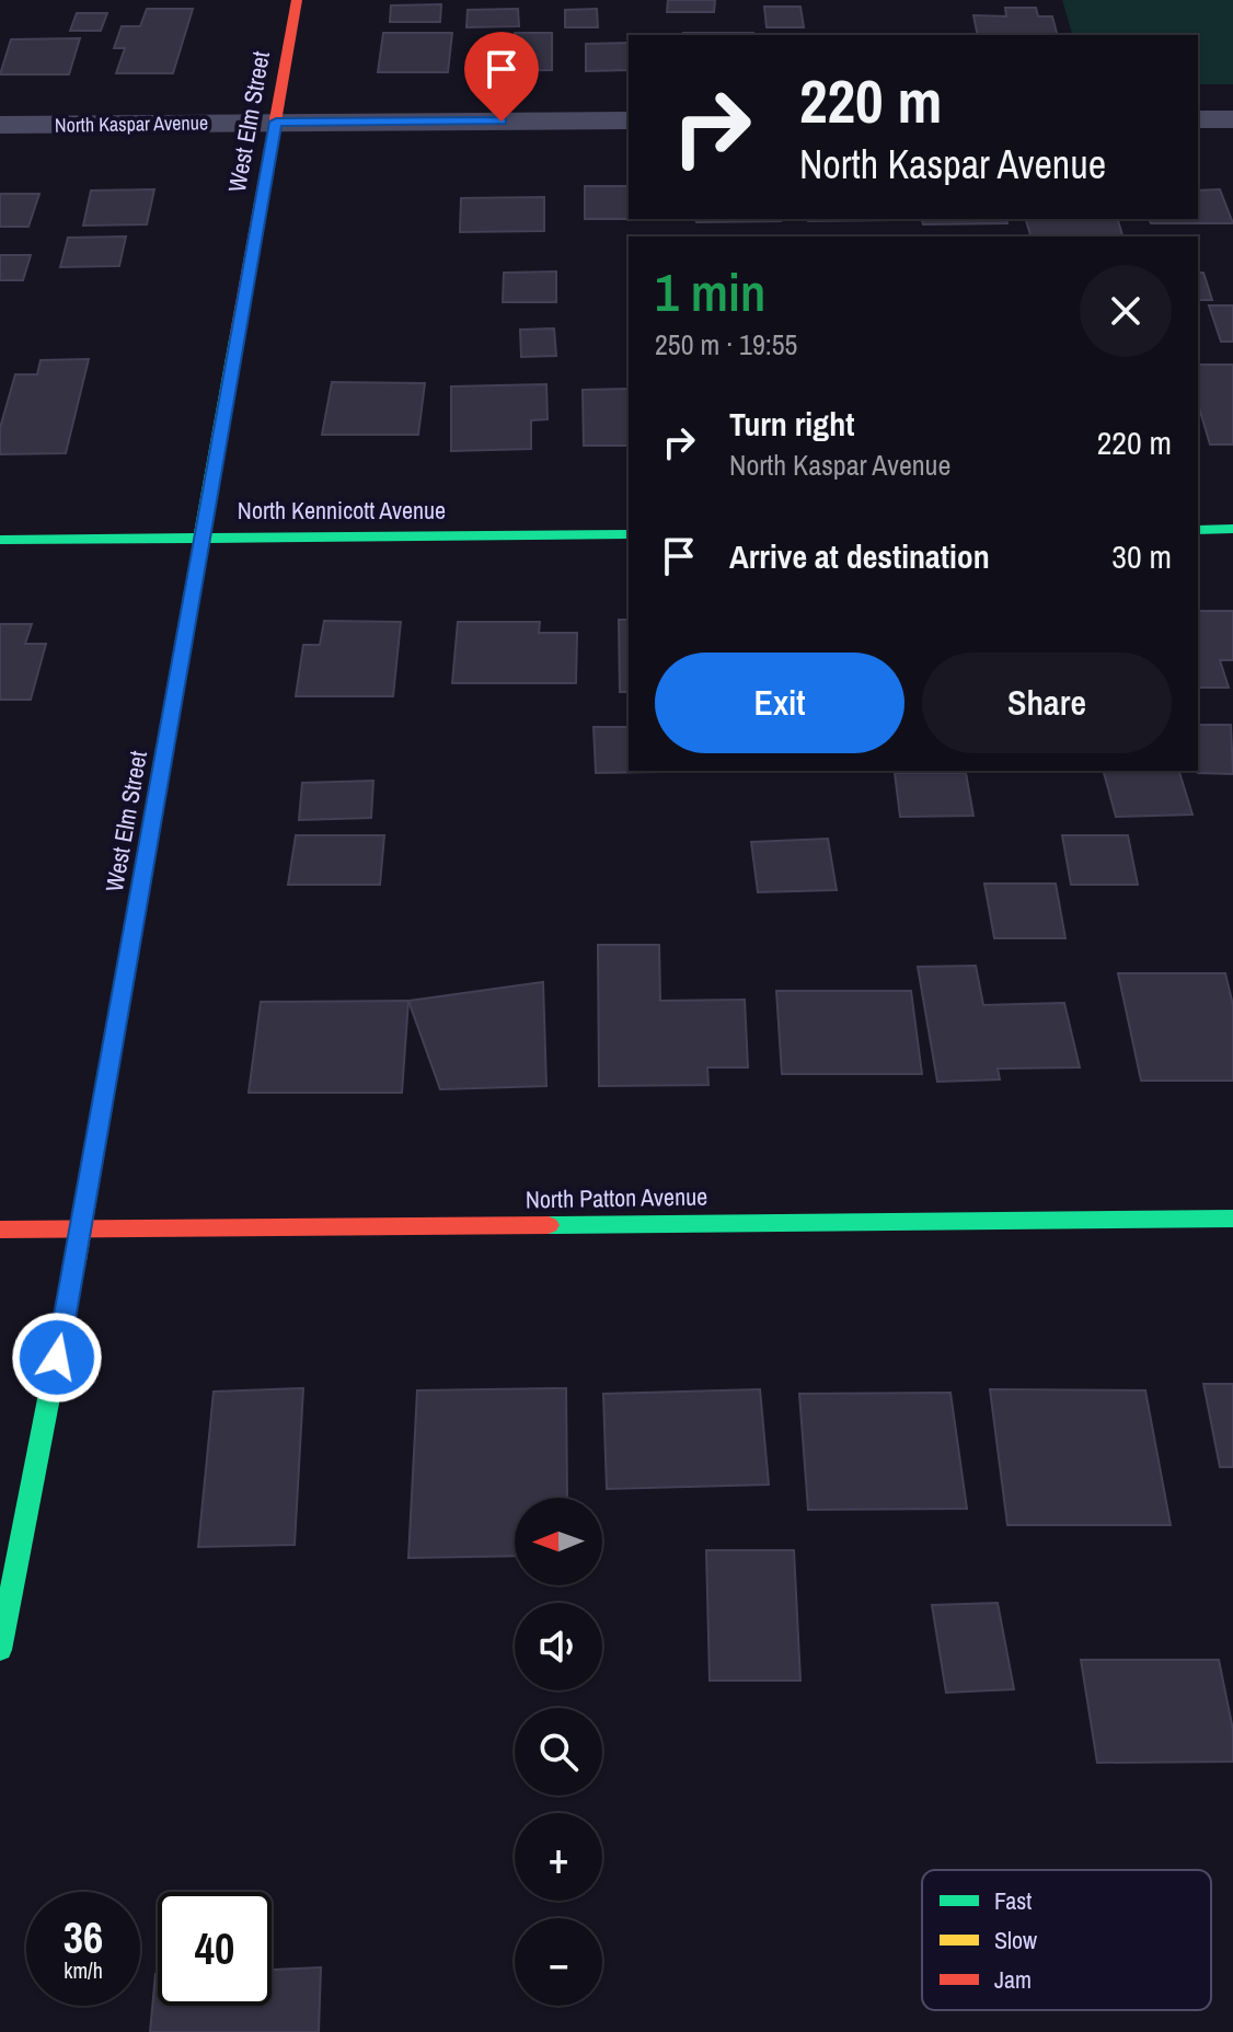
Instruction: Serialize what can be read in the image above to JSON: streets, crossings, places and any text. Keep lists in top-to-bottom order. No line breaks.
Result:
{"streets":{"street":["West Elm Street","North Kaspar Avenue","North Kennicott Avenue","North Patton Avenue"]},"crossings":[["West Elm Street","North Kaspar Avenue"],["West Elm Street","North Kennicott Avenue"],["West Elm Street","North Patton Avenue"]],"legend":["Fast","Slow","Jam"],"north":"left","page":{"turn":["220 m","North Kaspar Avenue"],"heading":["1 min","250 m · 19:55"],"list":[{"name":"Turn right","note":"North Kaspar Avenue","value":"220 m"},{"name":"Arrive at destination","value":"30 m"}],"buttons":["Exit","Share"],"map_buttons":["+","−"],"speed":"36 km/h","limit":"40"}}
